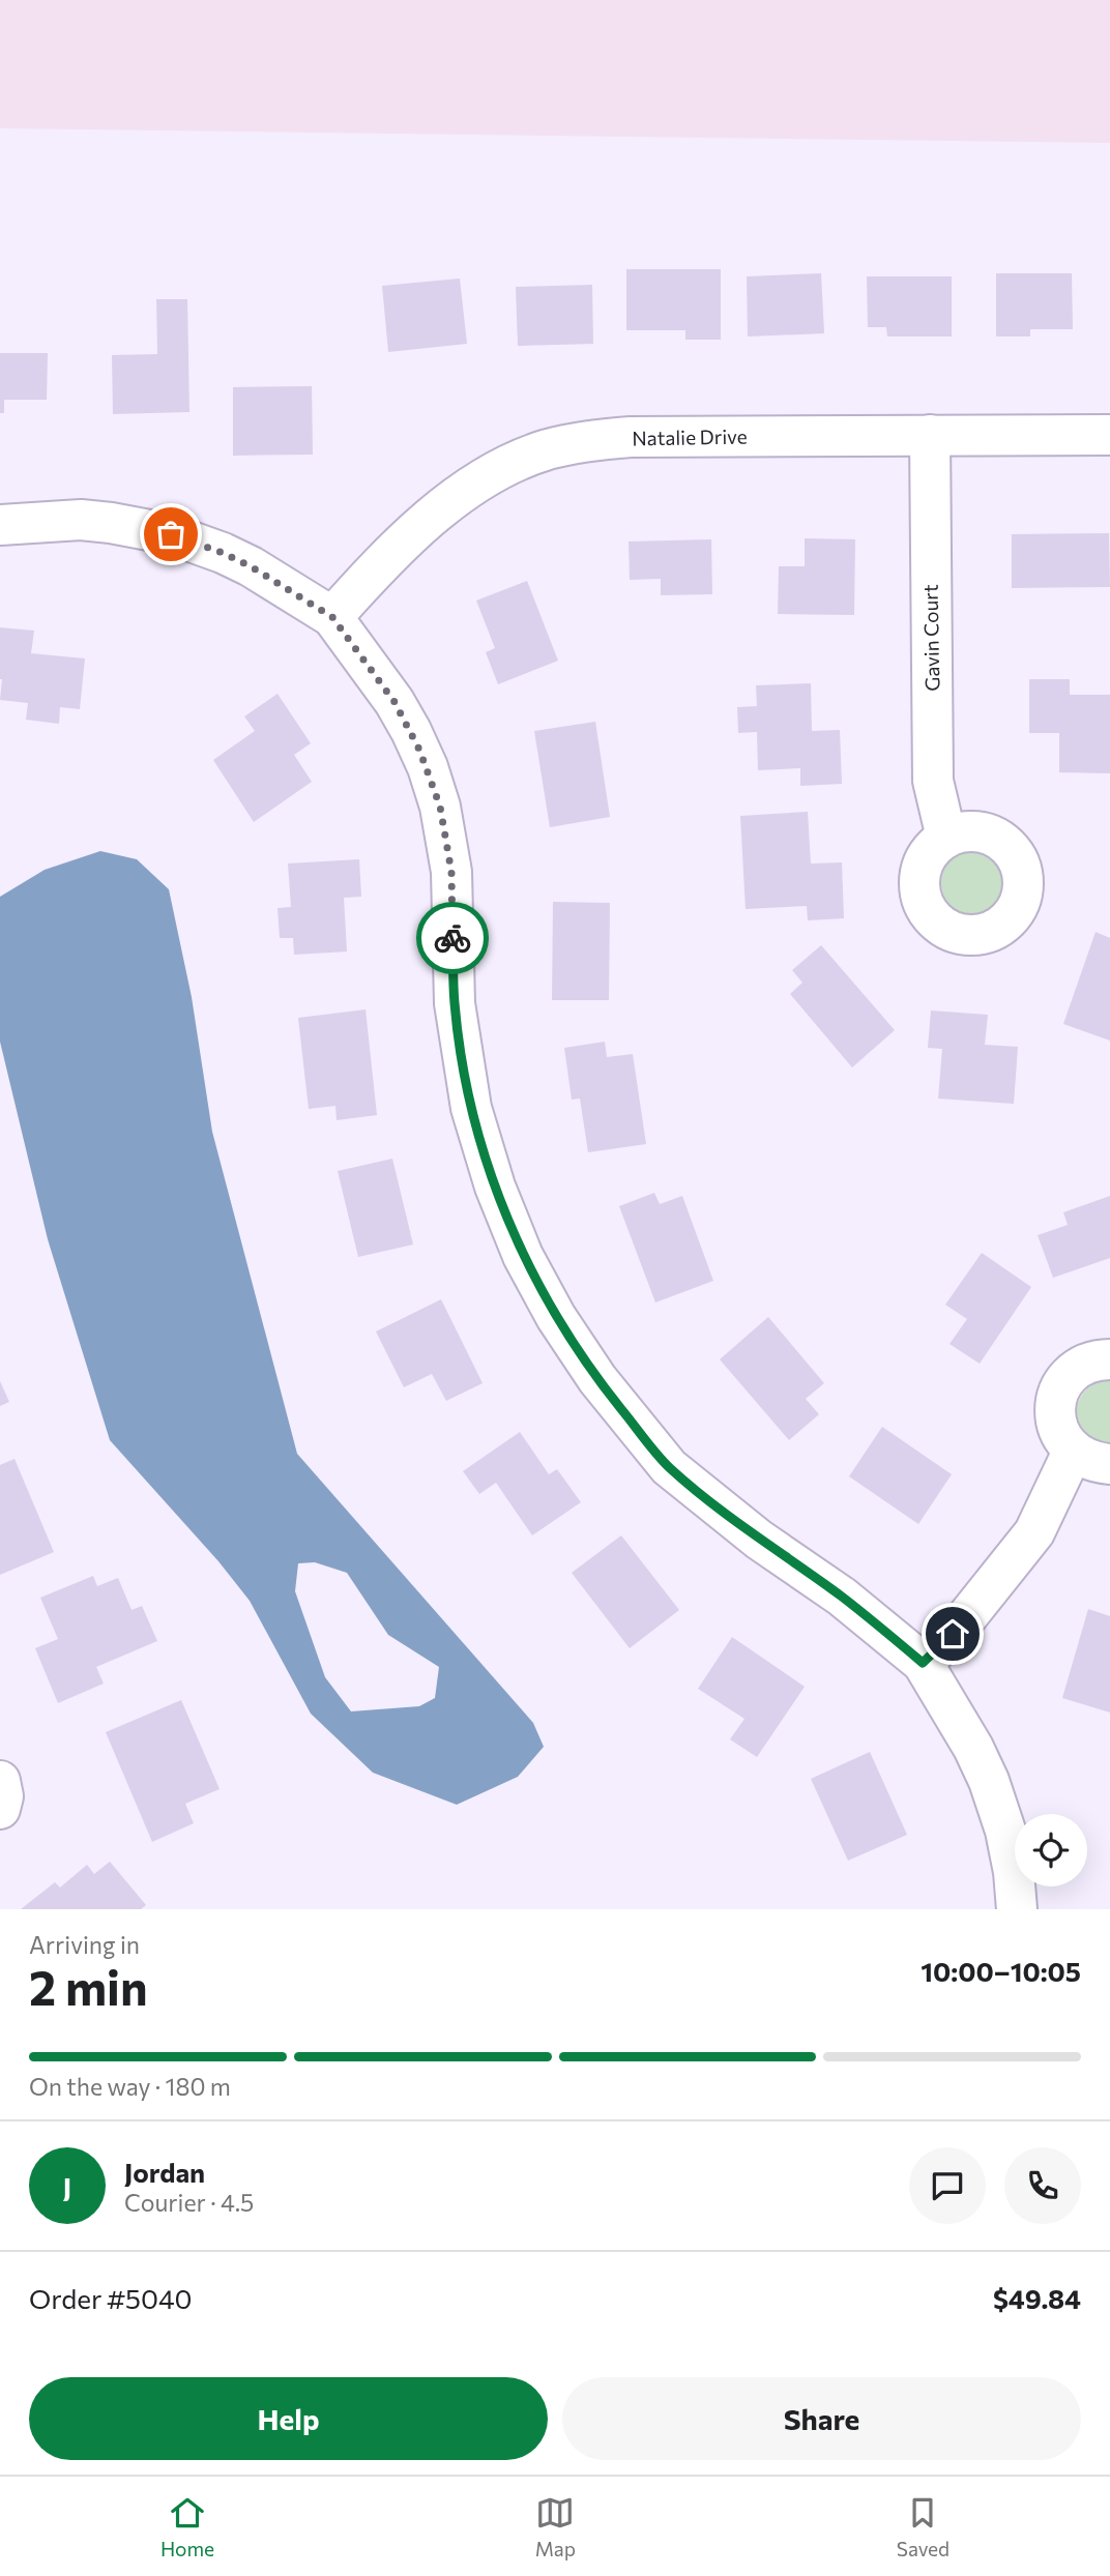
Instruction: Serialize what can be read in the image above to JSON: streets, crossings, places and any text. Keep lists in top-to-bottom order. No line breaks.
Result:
{"streets":{"street":["Natalie Drive","Gavin Court"]},"crossings":[["Natalie Drive","Gavin Court"]],"page":{"heading":["2 min","Arriving in","10:00–10:05"],"panel":["Jordan","Courier · 4.5","Order #5040","$49.84"],"bar":"On the way · 180 m","round":"J","buttons":["Help","Share"],"tabs":["Home","Map","Saved"]}}
